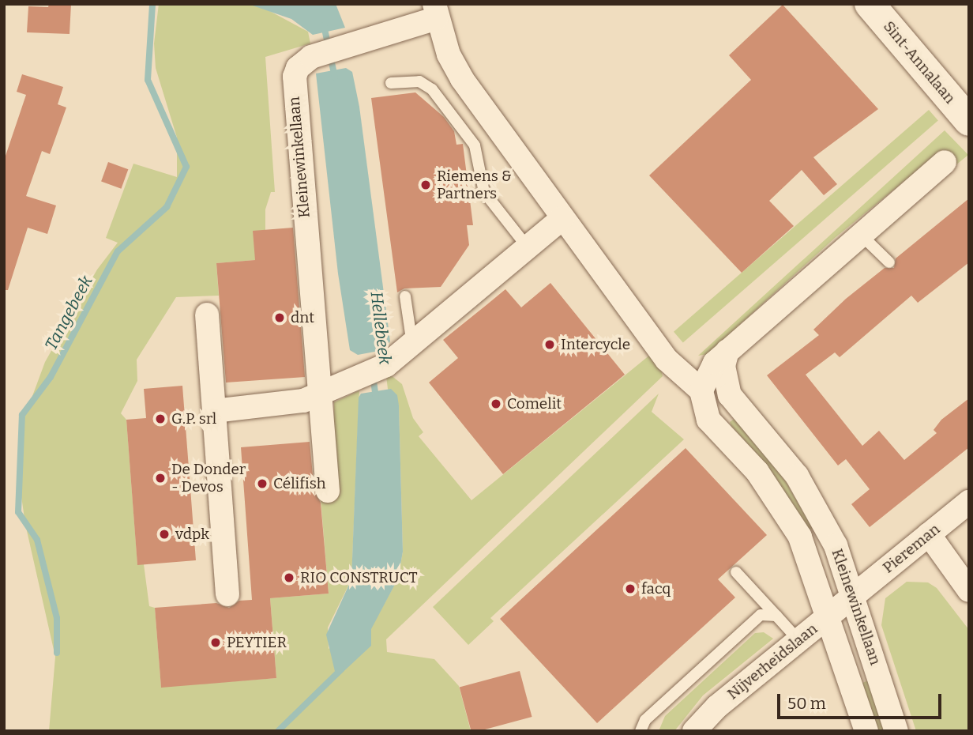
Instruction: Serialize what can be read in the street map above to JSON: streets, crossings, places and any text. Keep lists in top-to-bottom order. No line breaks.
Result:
{"streets":{"main road":["Sint-Annalaan"],"street":["Kleinewinkellaan","Piereman","Nijverheidslaan"]},"crossings":[["Kleinewinkellaan","Piereman"],["Kleinewinkellaan","Nijverheidslaan"],["Piereman","Nijverheidslaan"]],"water":["Tangebeek","Hellebeek"],"places":["Riemens & Partners","dnt","Intercycle","Comelit","G.P. srl","De Donder - Devos","Célifish","vdpk","RIO CONSTRUCT","facq","PEYTIER"],"scale_bar":"50 m"}
